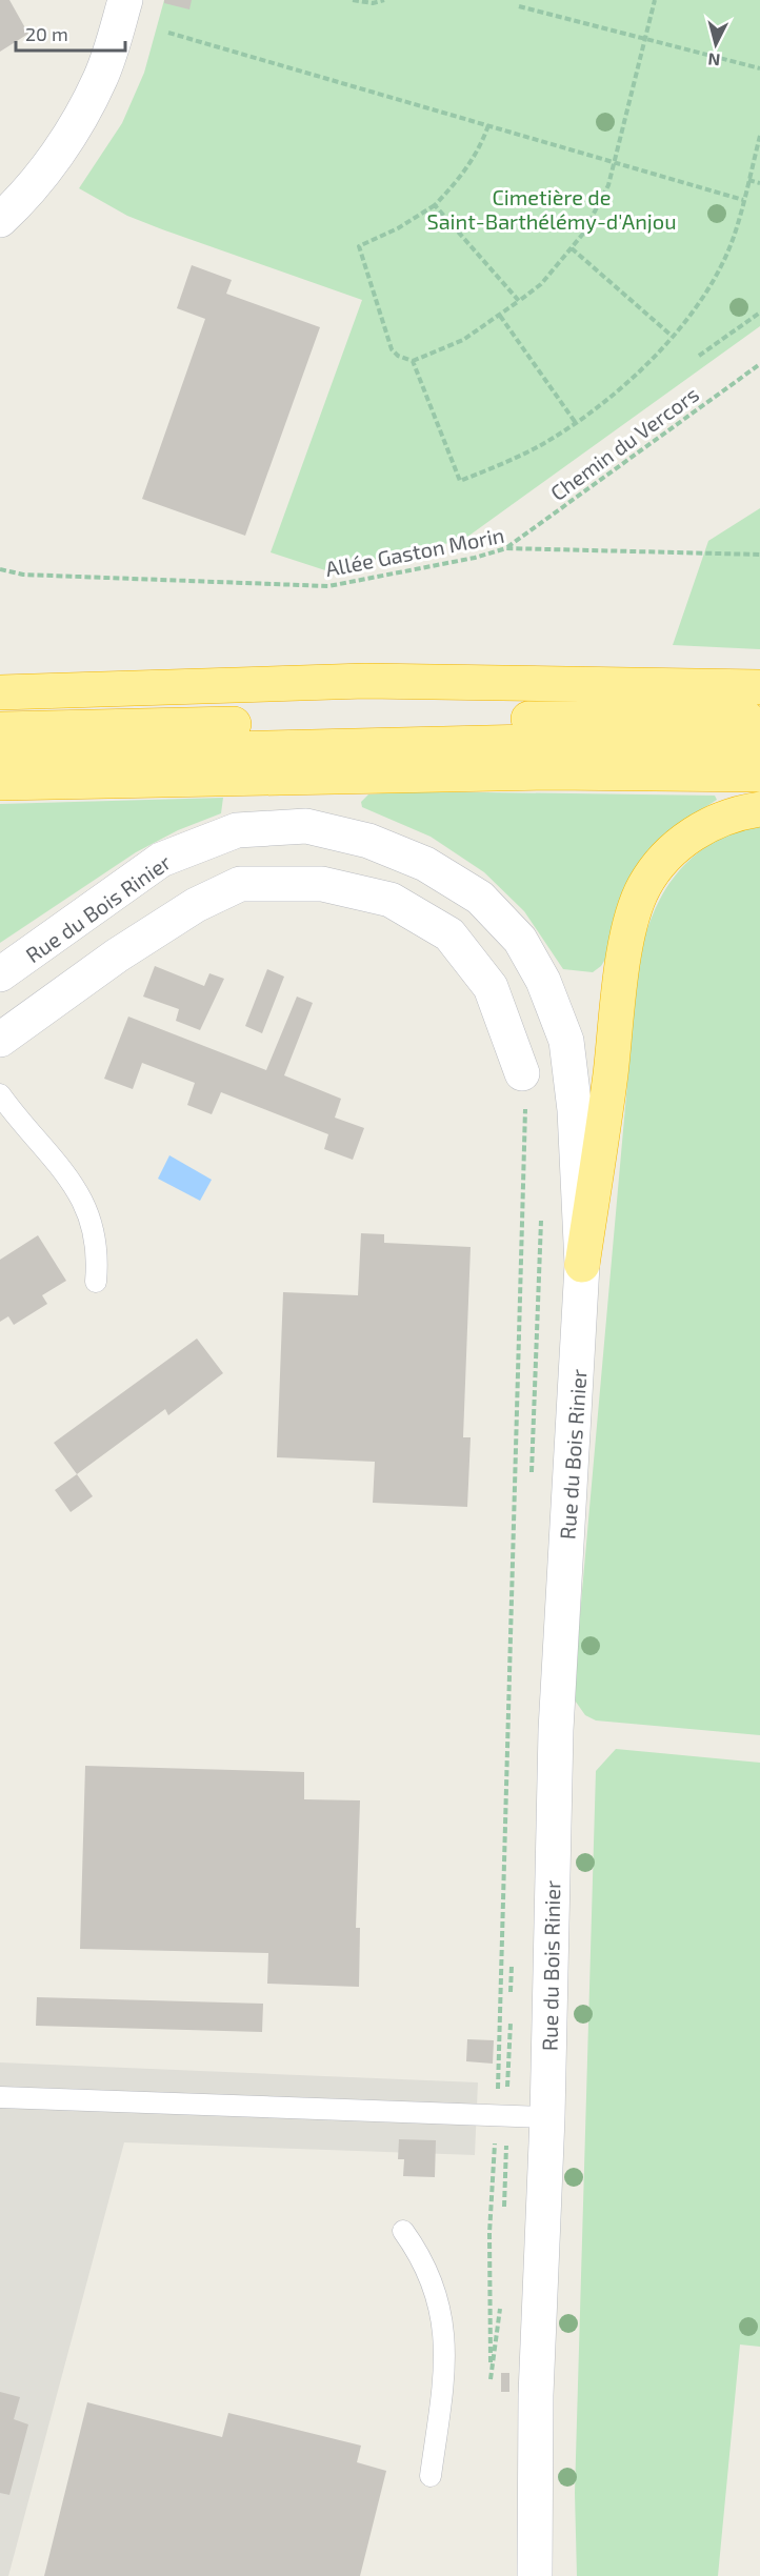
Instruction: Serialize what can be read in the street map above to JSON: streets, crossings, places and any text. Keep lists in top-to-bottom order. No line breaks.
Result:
{"streets":{"street":["Rue du Bois Rinier"],"path":["Chemin du Vercors","Allée Gaston Morin"]},"crossings":[["Chemin du Vercors","Allée Gaston Morin"]],"parks":["Cimetière de Saint-Barthélémy-d'Anjou"],"scale_bar":"20 m","north":"bottom"}
